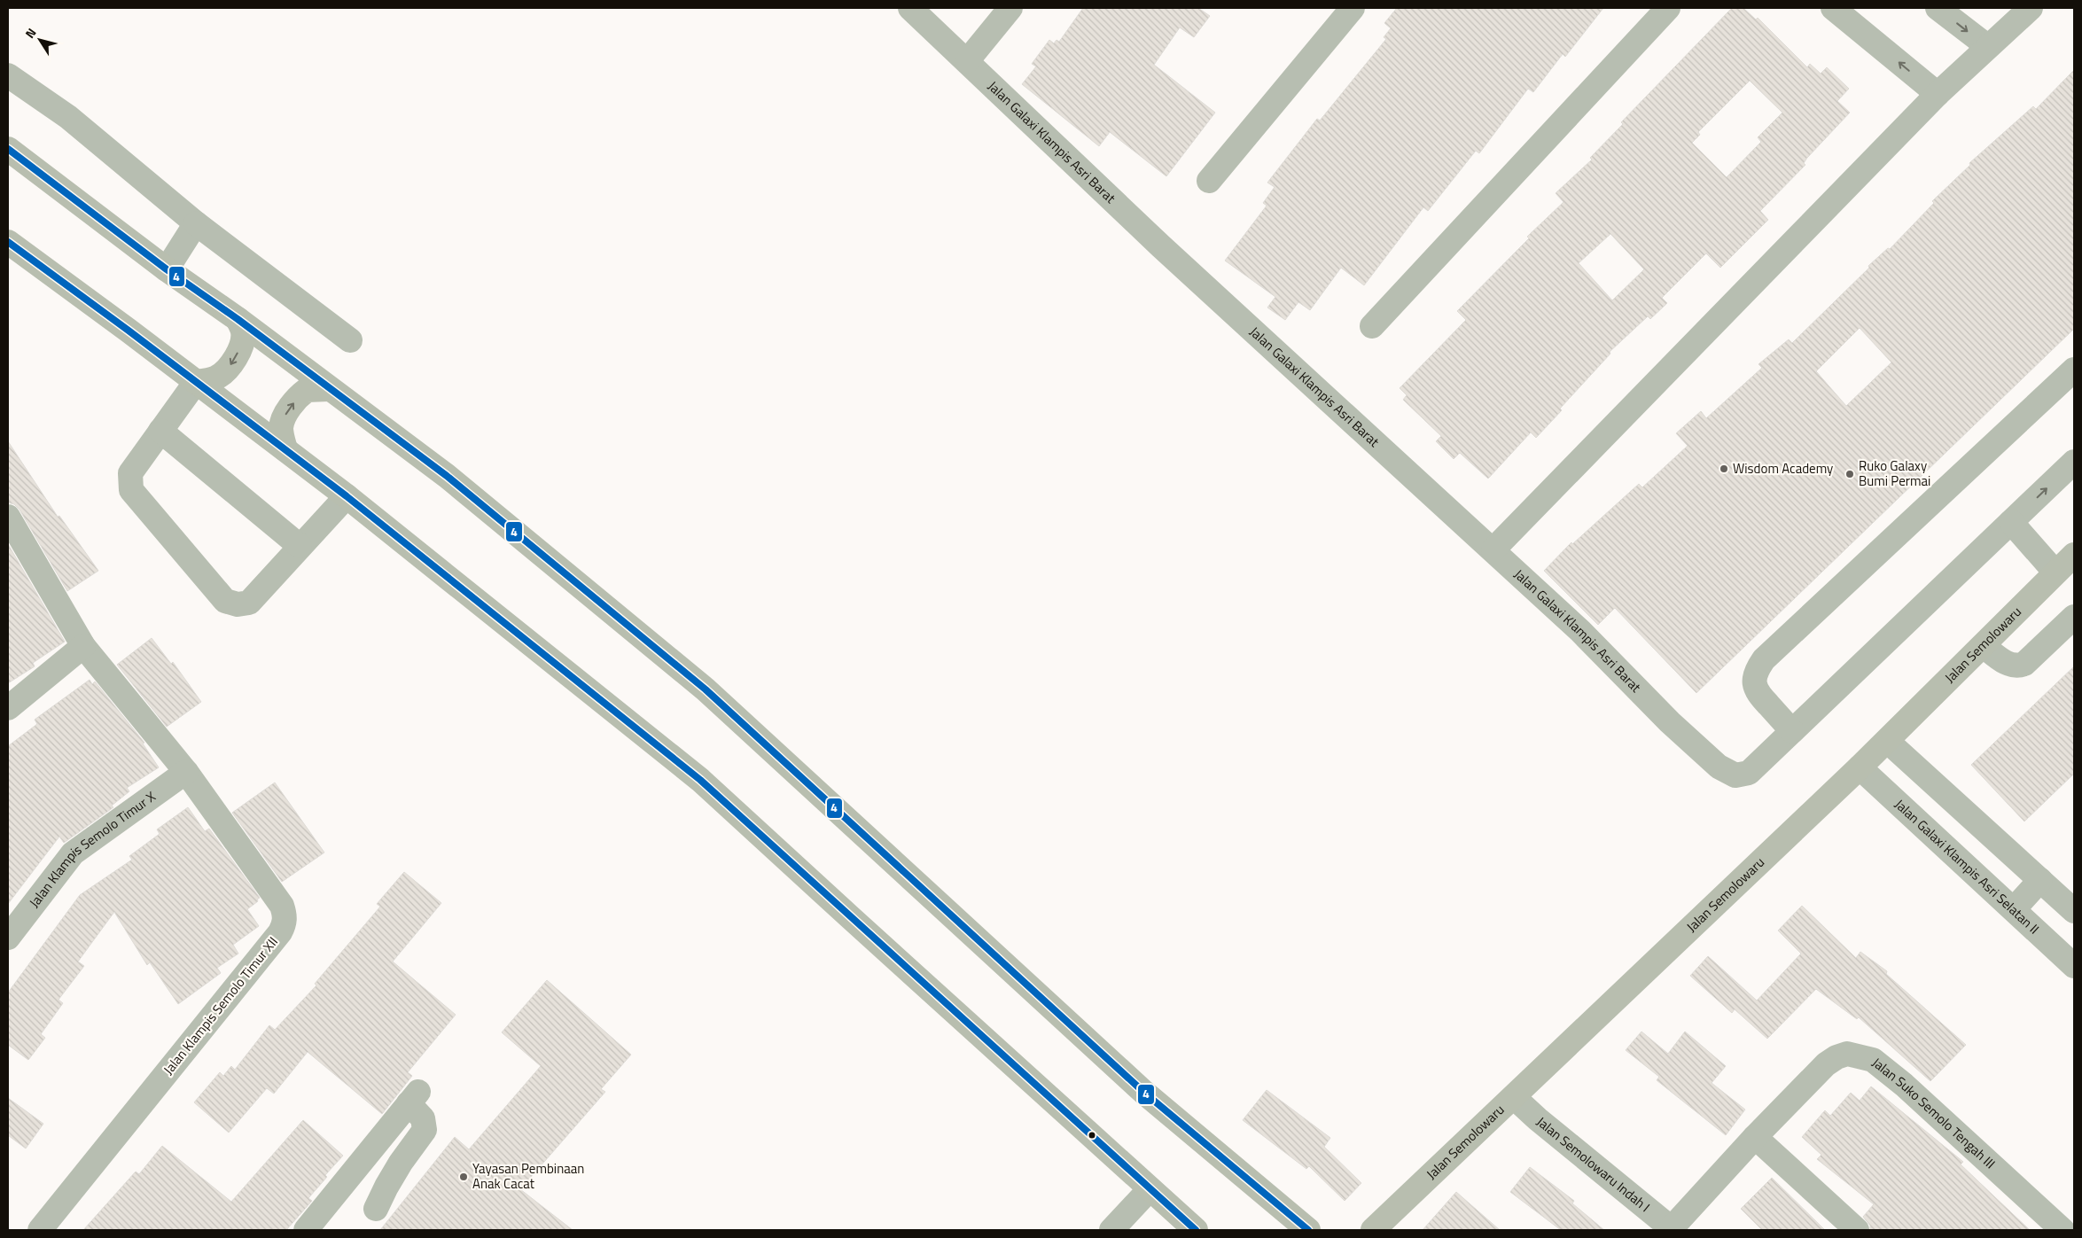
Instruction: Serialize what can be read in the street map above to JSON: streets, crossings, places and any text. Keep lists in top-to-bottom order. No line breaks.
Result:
{"streets":{"main road":["Jalan Semolowaru"],"street":["Jalan Galaxi Klampis Asri Barat","Jalan Klampis Semolo Timur X","Jalan Galaxi Klampis Asri Selatan II","Jalan Klampis Semolo Timur XII","Jalan Suko Semolo Tengah III","Jalan Semolowaru Indah I"]},"crossings":[["Jalan Semolowaru","Jalan Galaxi Klampis Asri Selatan II"],["Jalan Semolowaru","Jalan Semolowaru Indah I"],["Jalan Klampis Semolo Timur X","Jalan Klampis Semolo Timur XII"],["Jalan Suko Semolo Tengah III","Jalan Semolowaru Indah I"]],"places":["Wisdom Academy","Ruko Galaxy Bumi Permai","Yayasan Pembinaan Anak Cacat"],"lines":["transit line 4"],"north":"top left"}
